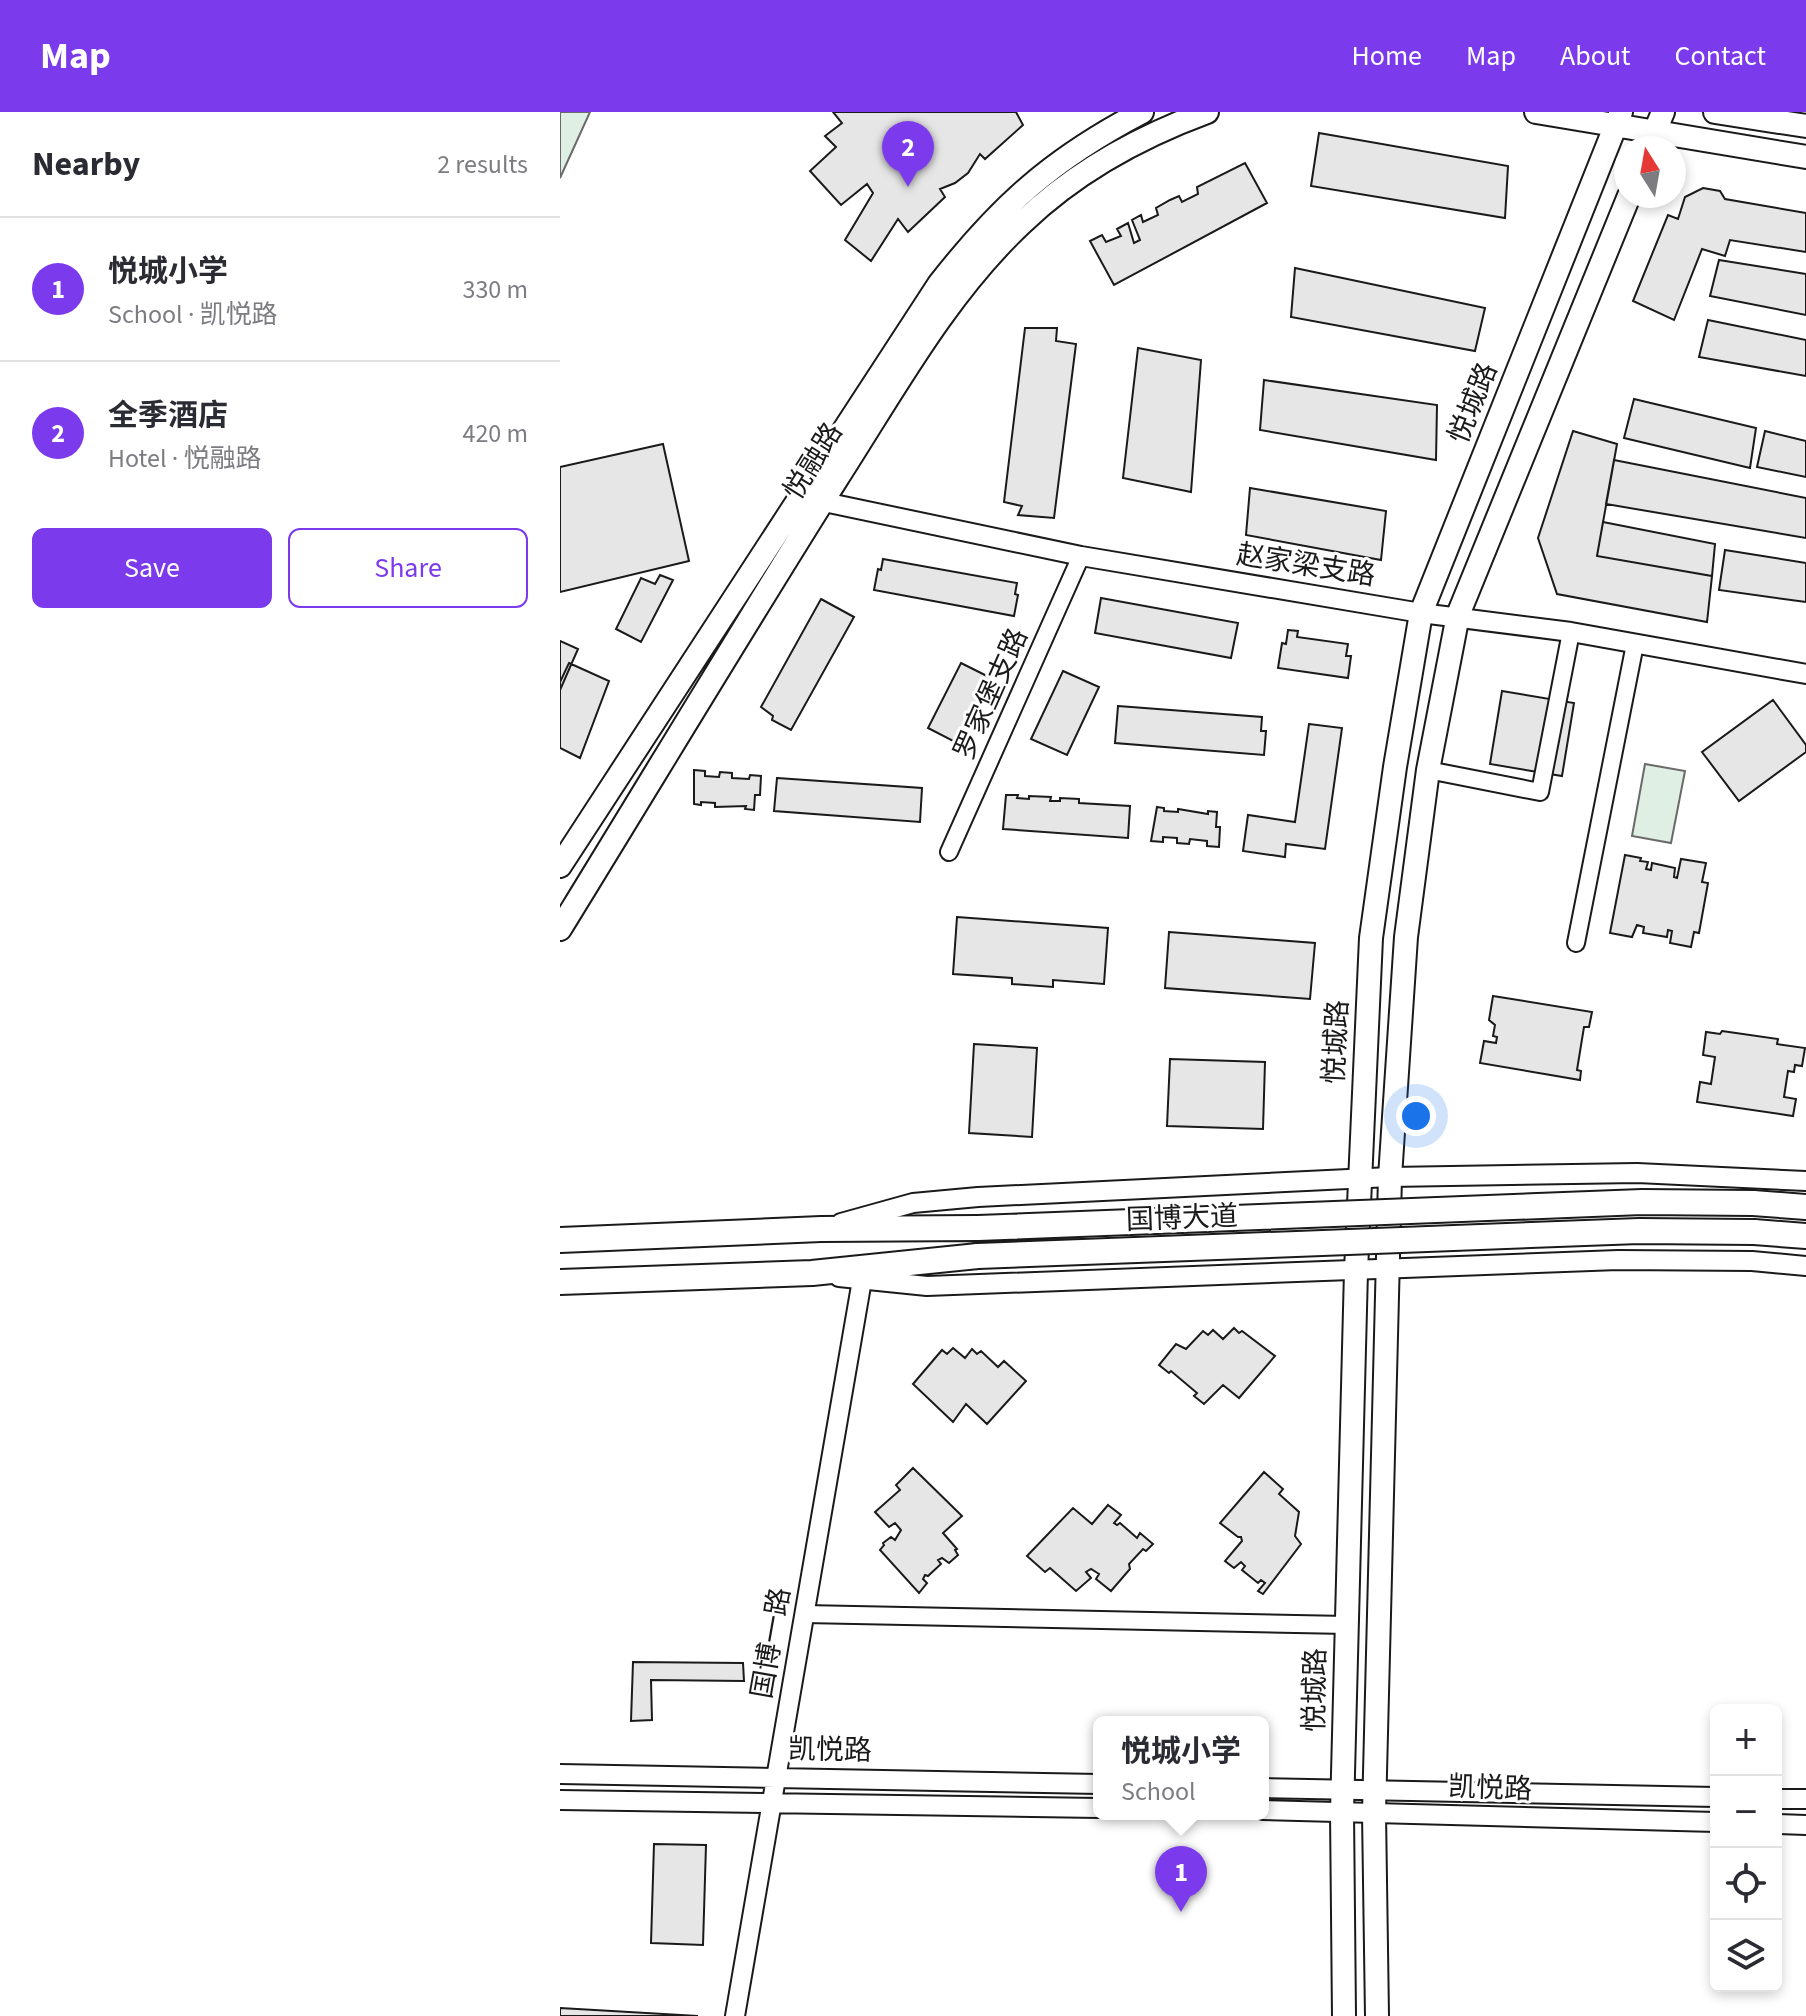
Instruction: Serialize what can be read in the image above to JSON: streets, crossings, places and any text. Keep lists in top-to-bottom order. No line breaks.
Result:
{"streets":{"main road":["悦城路","悦融路","国博大道"],"street":["赵家梁支路","罗家堡支路","国博一路","凯悦路"]},"crossings":[["悦城路","赵家梁支路"],["悦城路","凯悦路"],["悦融路","赵家梁支路"],["赵家梁支路","罗家堡支路"],["国博一路","凯悦路"]],"north":"top","page":{"header":"Map","nav":["Home","Map","About","Contact"],"heading":["Nearby","2 results"],"pins":["2","1"],"list":[{"mark":"1","name":"悦城小学","note":"School · 凯悦路","value":"330 m"},{"mark":"2","name":"全季酒店","note":"Hotel · 悦融路","value":"420 m"}],"buttons":["Save","Share"],"map_buttons":["+","−"],"popup":["悦城小学","School"]}}
